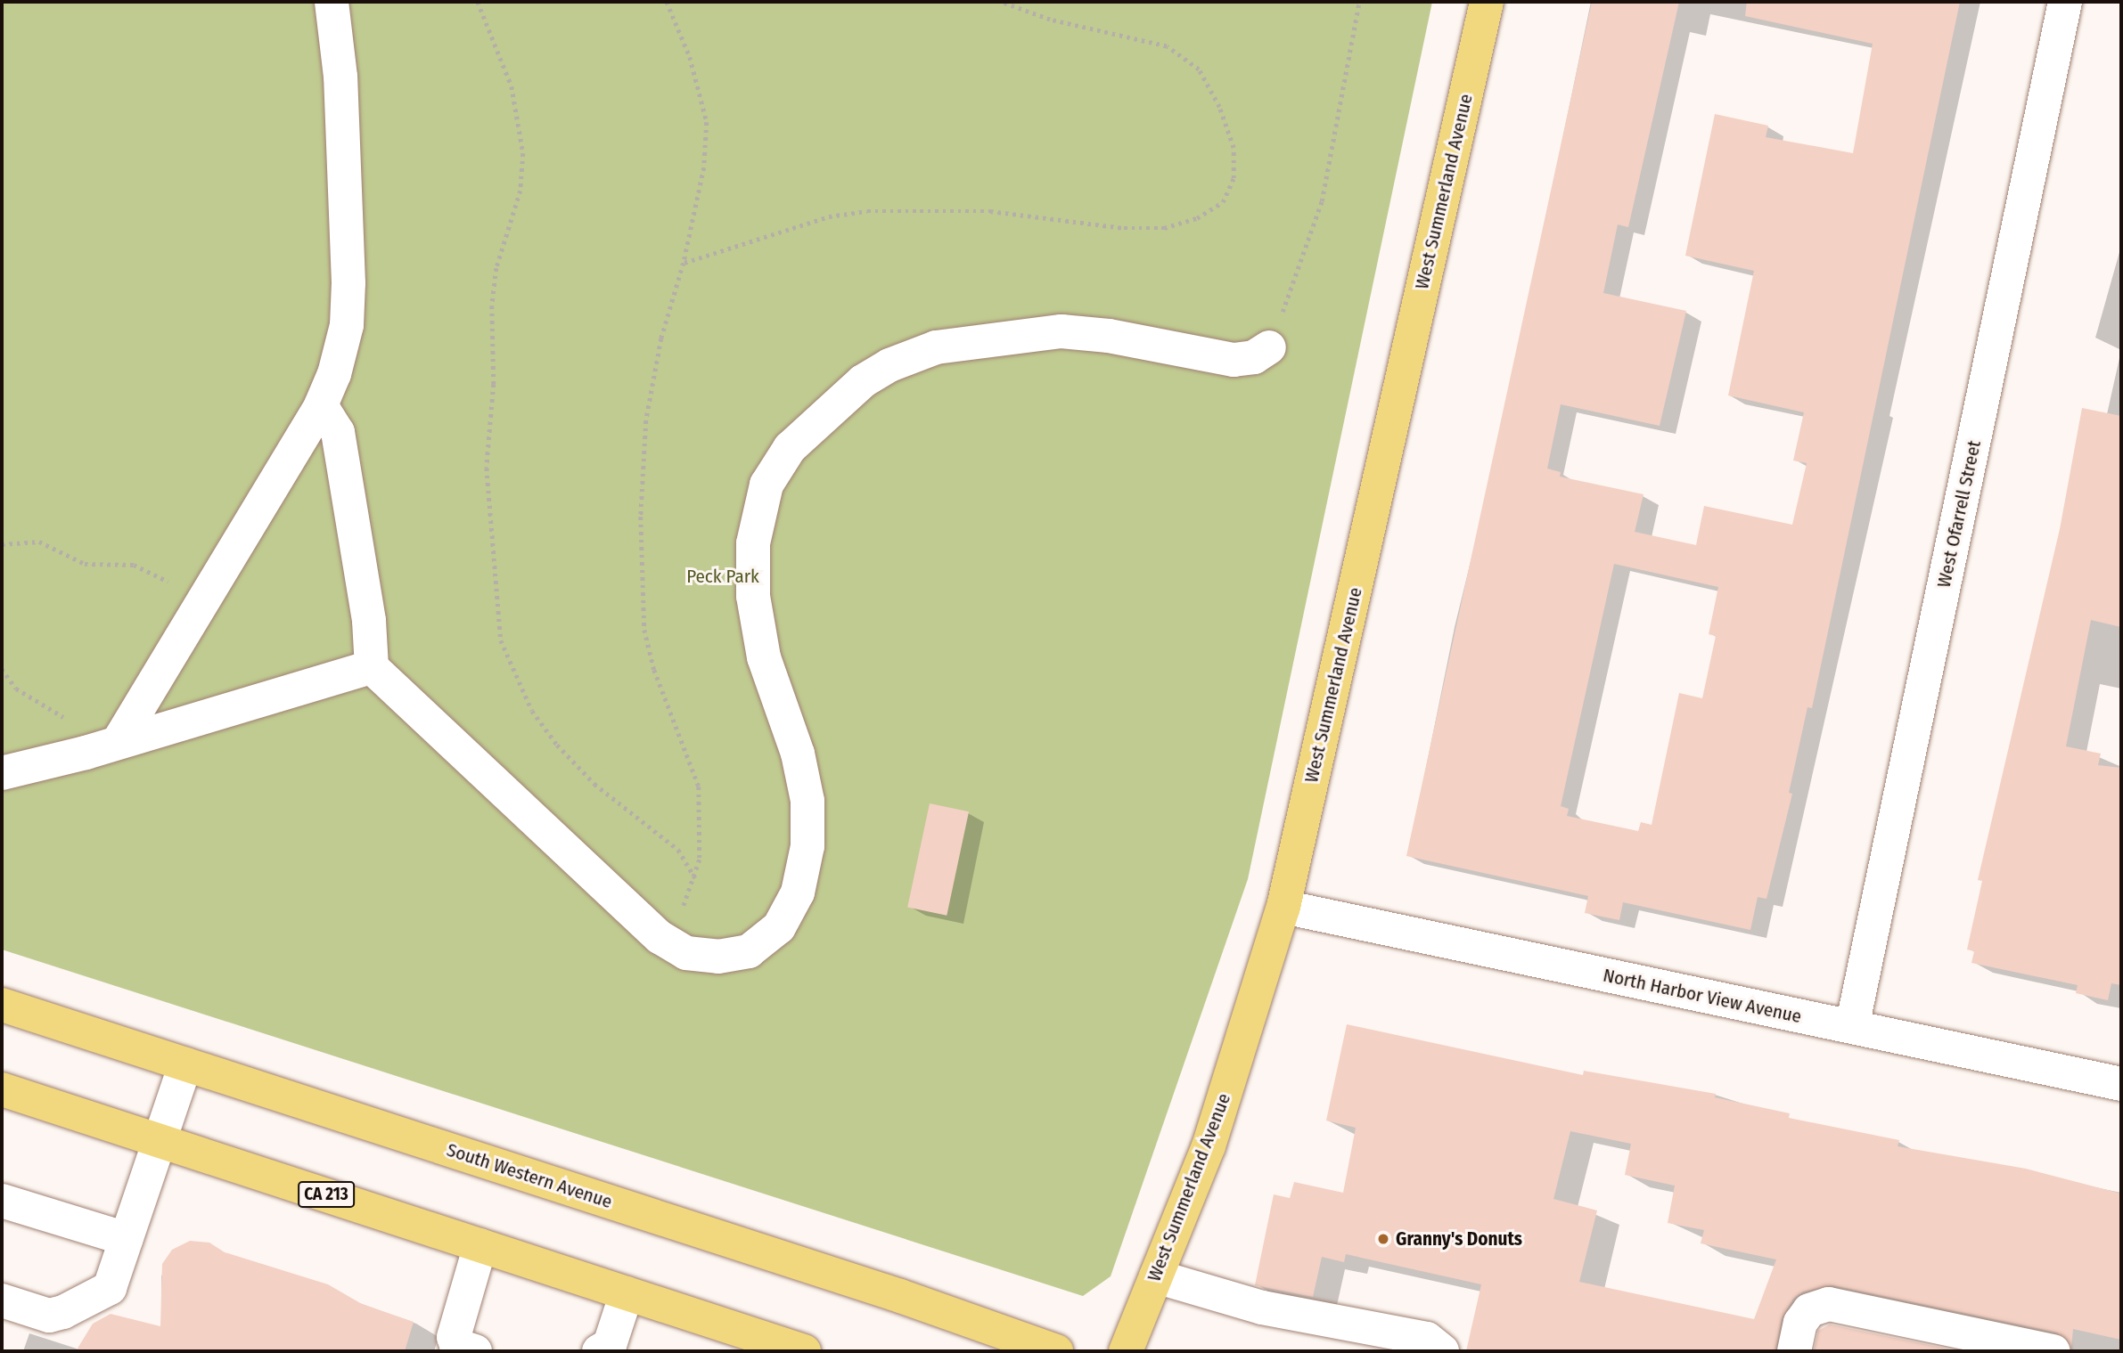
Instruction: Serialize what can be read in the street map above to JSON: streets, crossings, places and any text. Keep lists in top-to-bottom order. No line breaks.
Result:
{"streets":{"main road":["West Summerland Avenue","South Western Avenue","CA 213"],"street":["West Ofarrell Street","North Harbor View Avenue"]},"crossings":[["West Summerland Avenue","North Harbor View Avenue"],["West Ofarrell Street","North Harbor View Avenue"]],"parks":["Peck Park"],"places":["Granny's Donuts"]}
